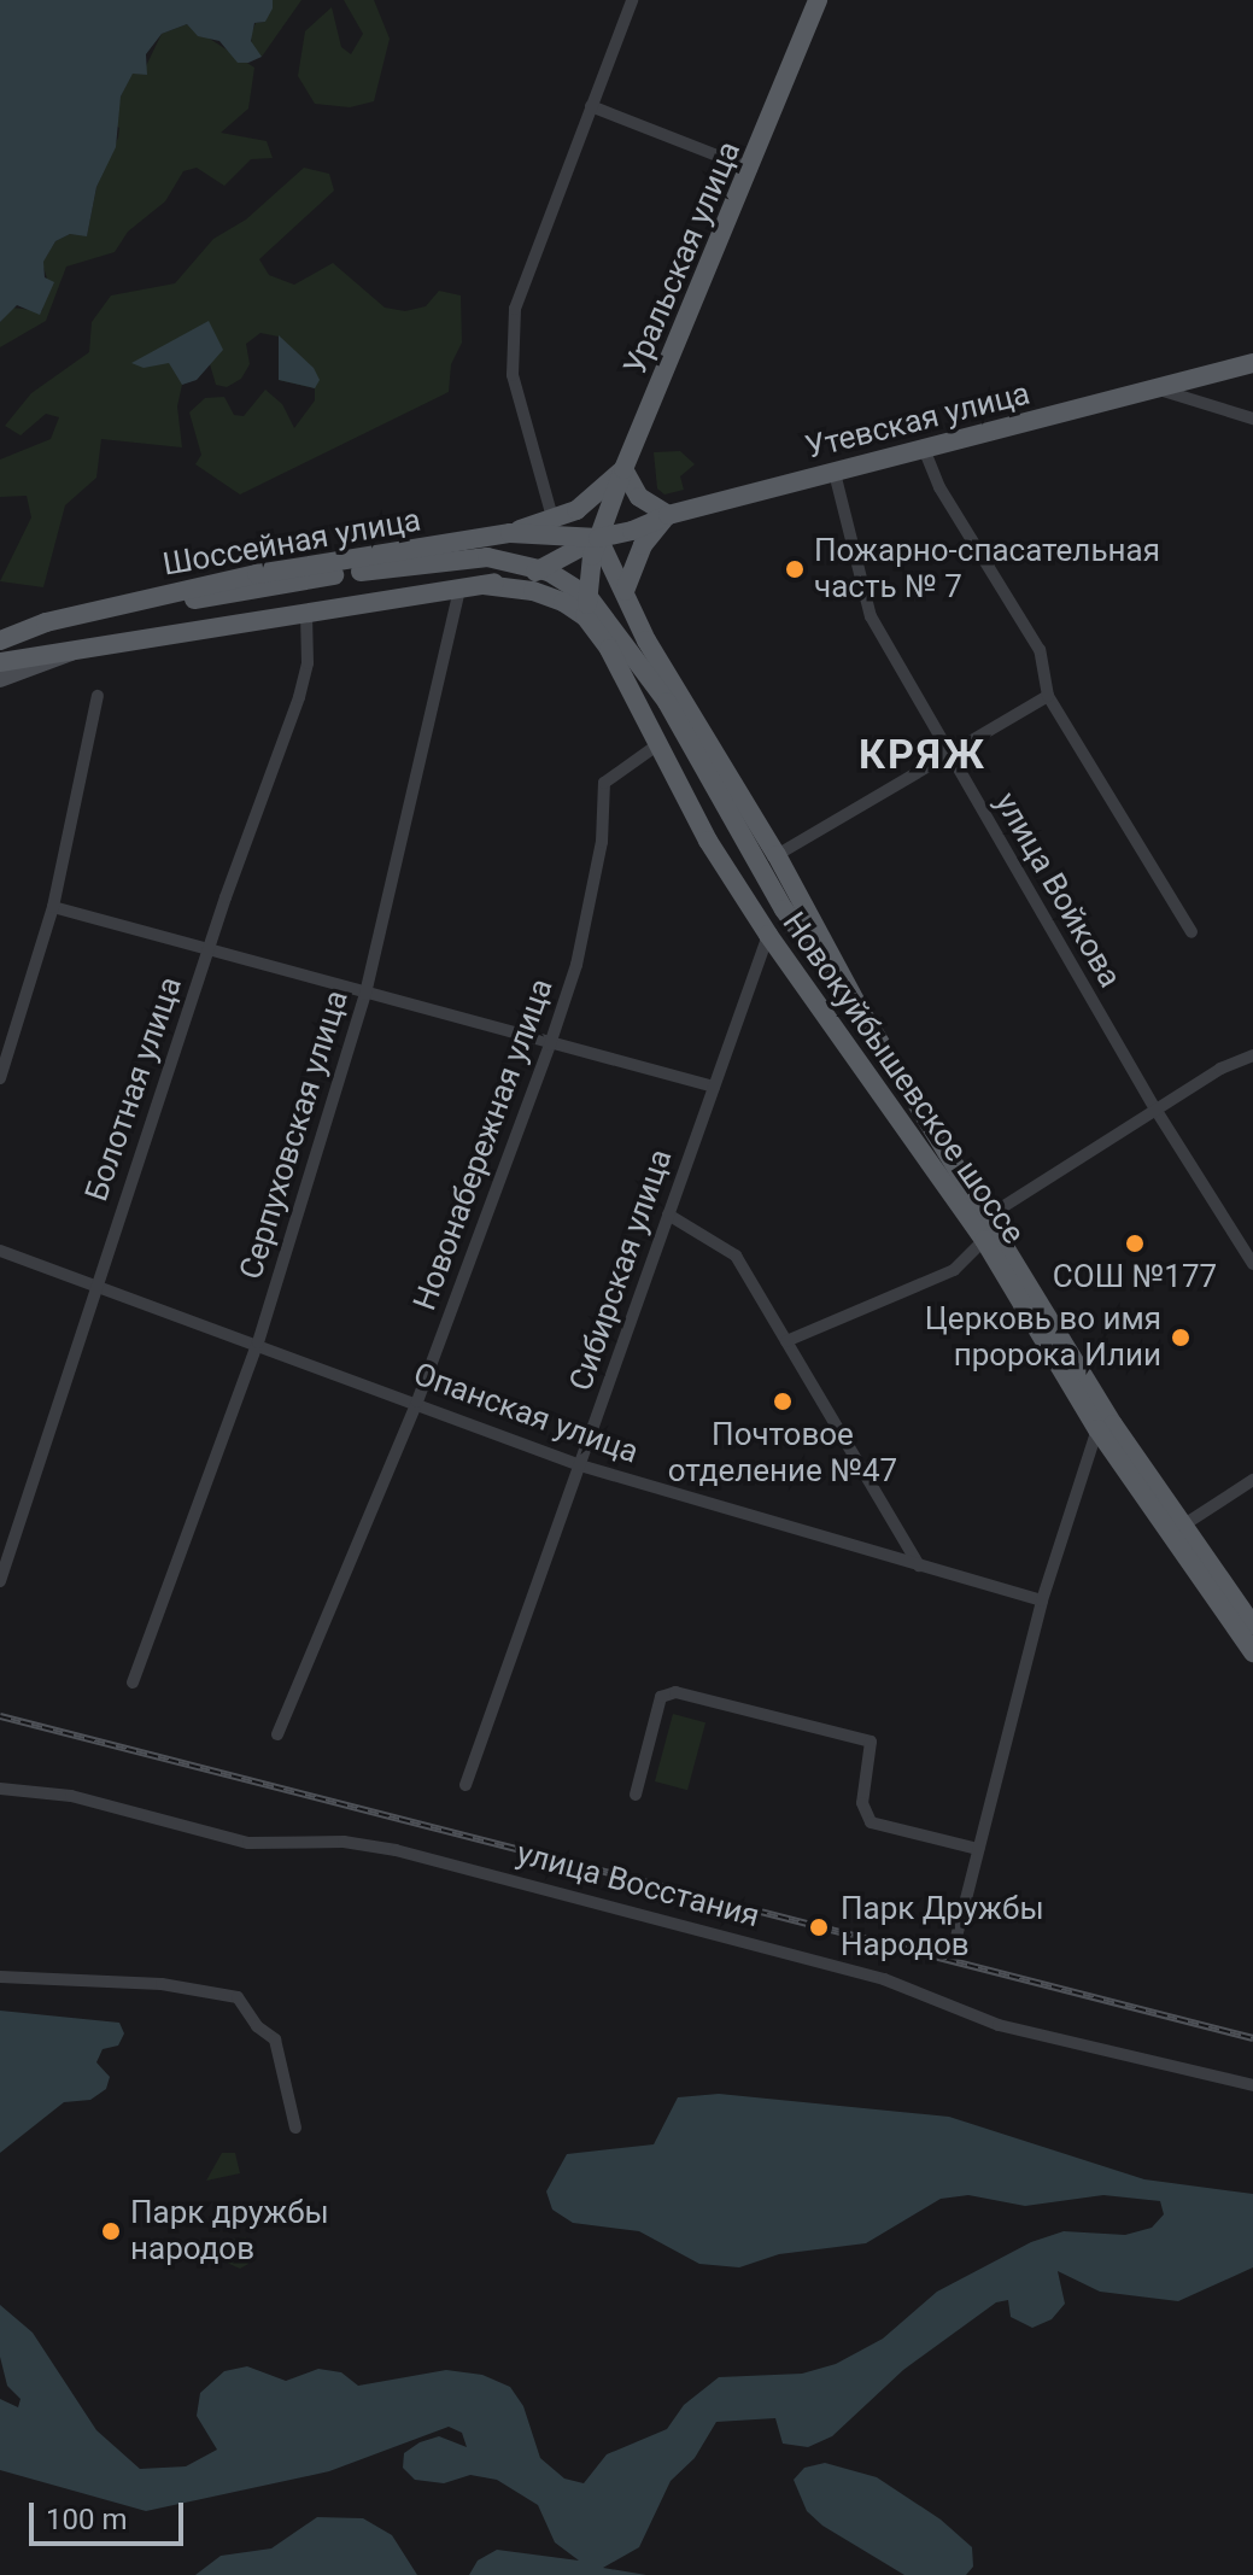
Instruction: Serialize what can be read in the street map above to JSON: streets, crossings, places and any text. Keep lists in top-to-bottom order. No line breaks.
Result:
{"streets":{"main road":["Уральская улица","Утевская улица","Шоссейная улица","Новокуйбышевское шоссе"],"street":["улица Войкова","Болотная улица","Серпуховская улица","Новонабережная улица","Сибирская улица","Опанская улица","улица Восстания"]},"crossings":[["Уральская улица","Утевская улица"],["Уральская улица","Шоссейная улица"],["Уральская улица","Новокуйбышевское шоссе"],["Утевская улица","Шоссейная улица"],["Утевская улица","улица Войкова"],["Утевская улица","Новокуйбышевское шоссе"],["Шоссейная улица","Новокуйбышевское шоссе"],["Новокуйбышевское шоссе","Серпуховская улица"],["Новокуйбышевское шоссе","Новонабережная улица"],["Новокуйбышевское шоссе","Сибирская улица"],["Болотная улица","Опанская улица"],["Серпуховская улица","Опанская улица"],["Новонабережная улица","Опанская улица"],["Сибирская улица","Опанская улица"]],"districts":["КРЯЖ"],"places":["Пожарно-спасательная часть № 7","СОШ №177","Церковь во имя пророка Илии","Почтовое отделение №47","Парк Дружбы Народов","Парк дружбы народов"],"scale_bar":"100 m"}
